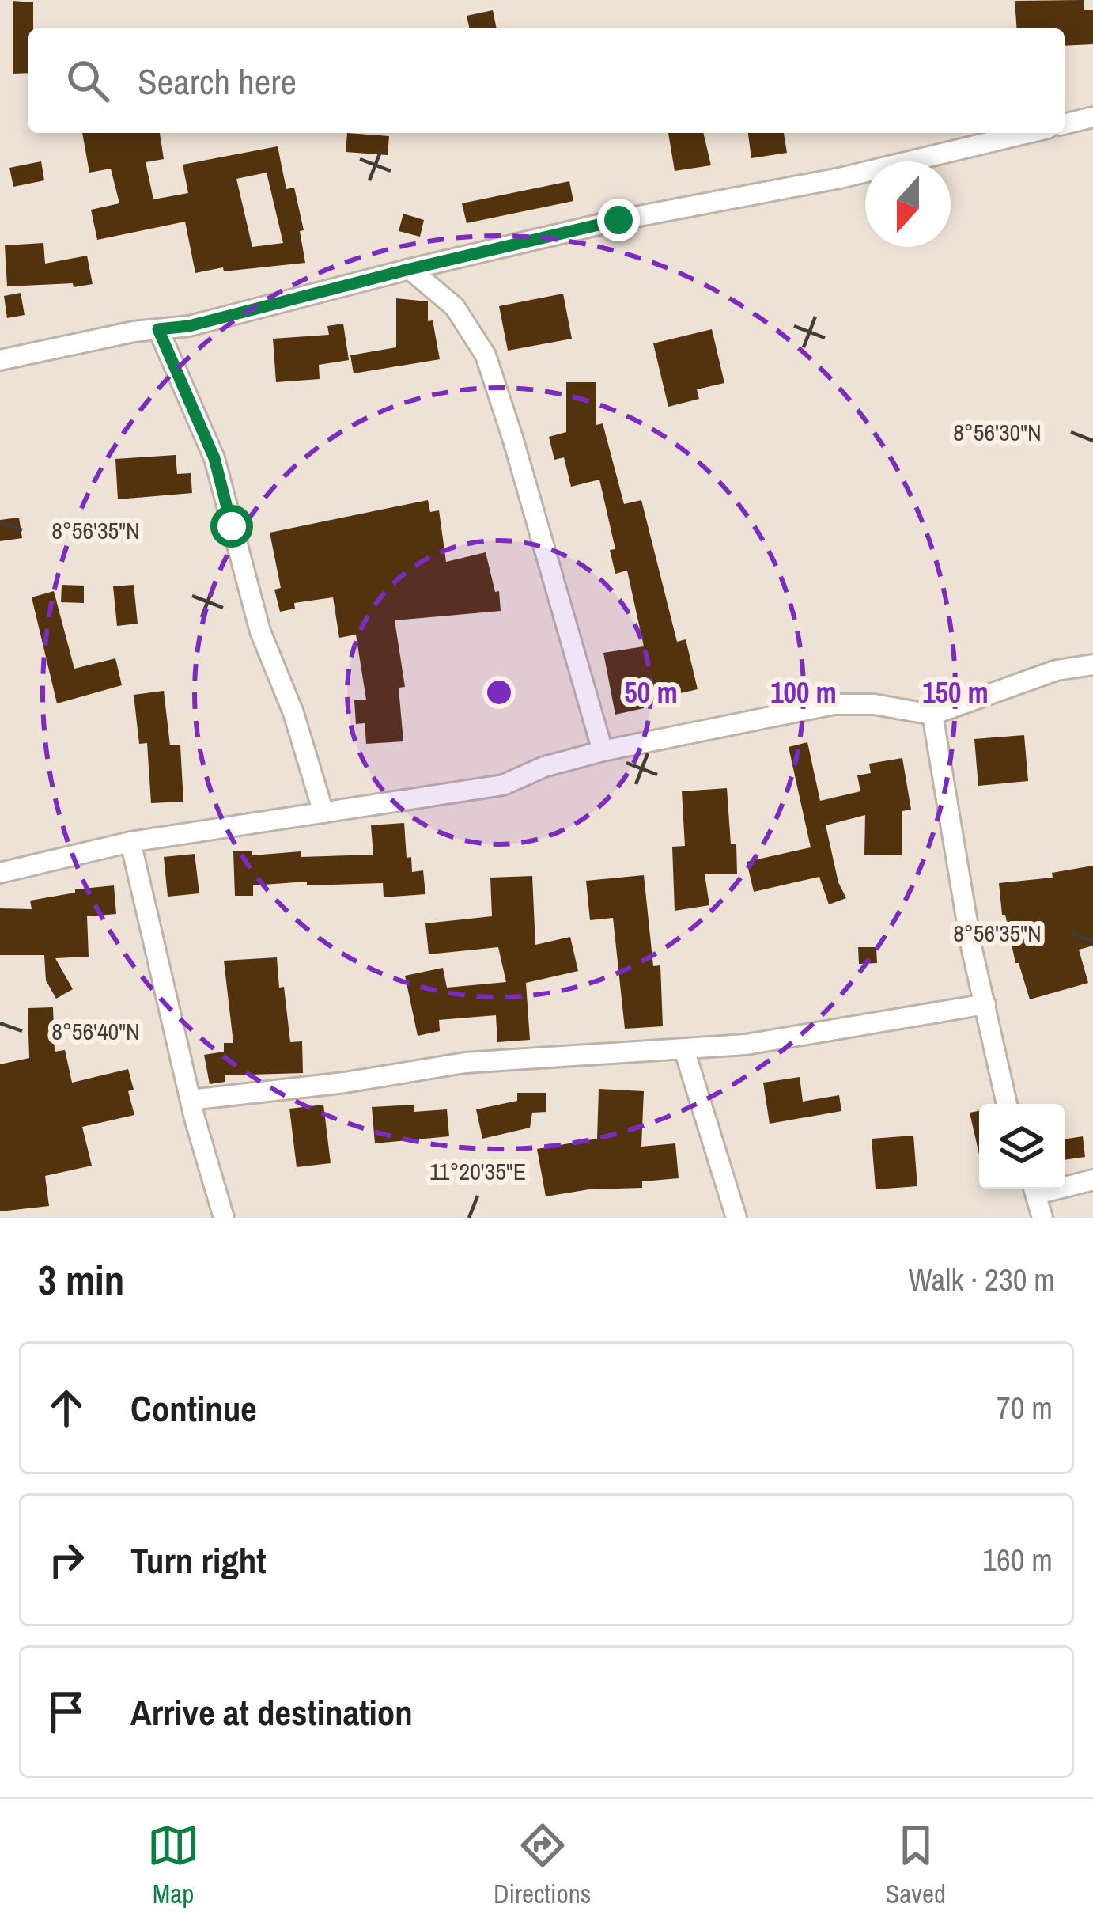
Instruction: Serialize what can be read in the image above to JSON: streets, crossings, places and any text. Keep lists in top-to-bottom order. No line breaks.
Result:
{"north":"bottom","page":{"search":"Search here","heading":["3 min","Walk · 230 m"],"list":[["Continue","70 m"],["Turn right","160 m"],"Arrive at destination"],"nav":["Map","Directions","Saved"]},"coordinates":["8°56'30\"N","8°56'35\"N","8°56'40\"N","11°20'35\"E"],"rings":["50 m","100 m","150 m"]}
